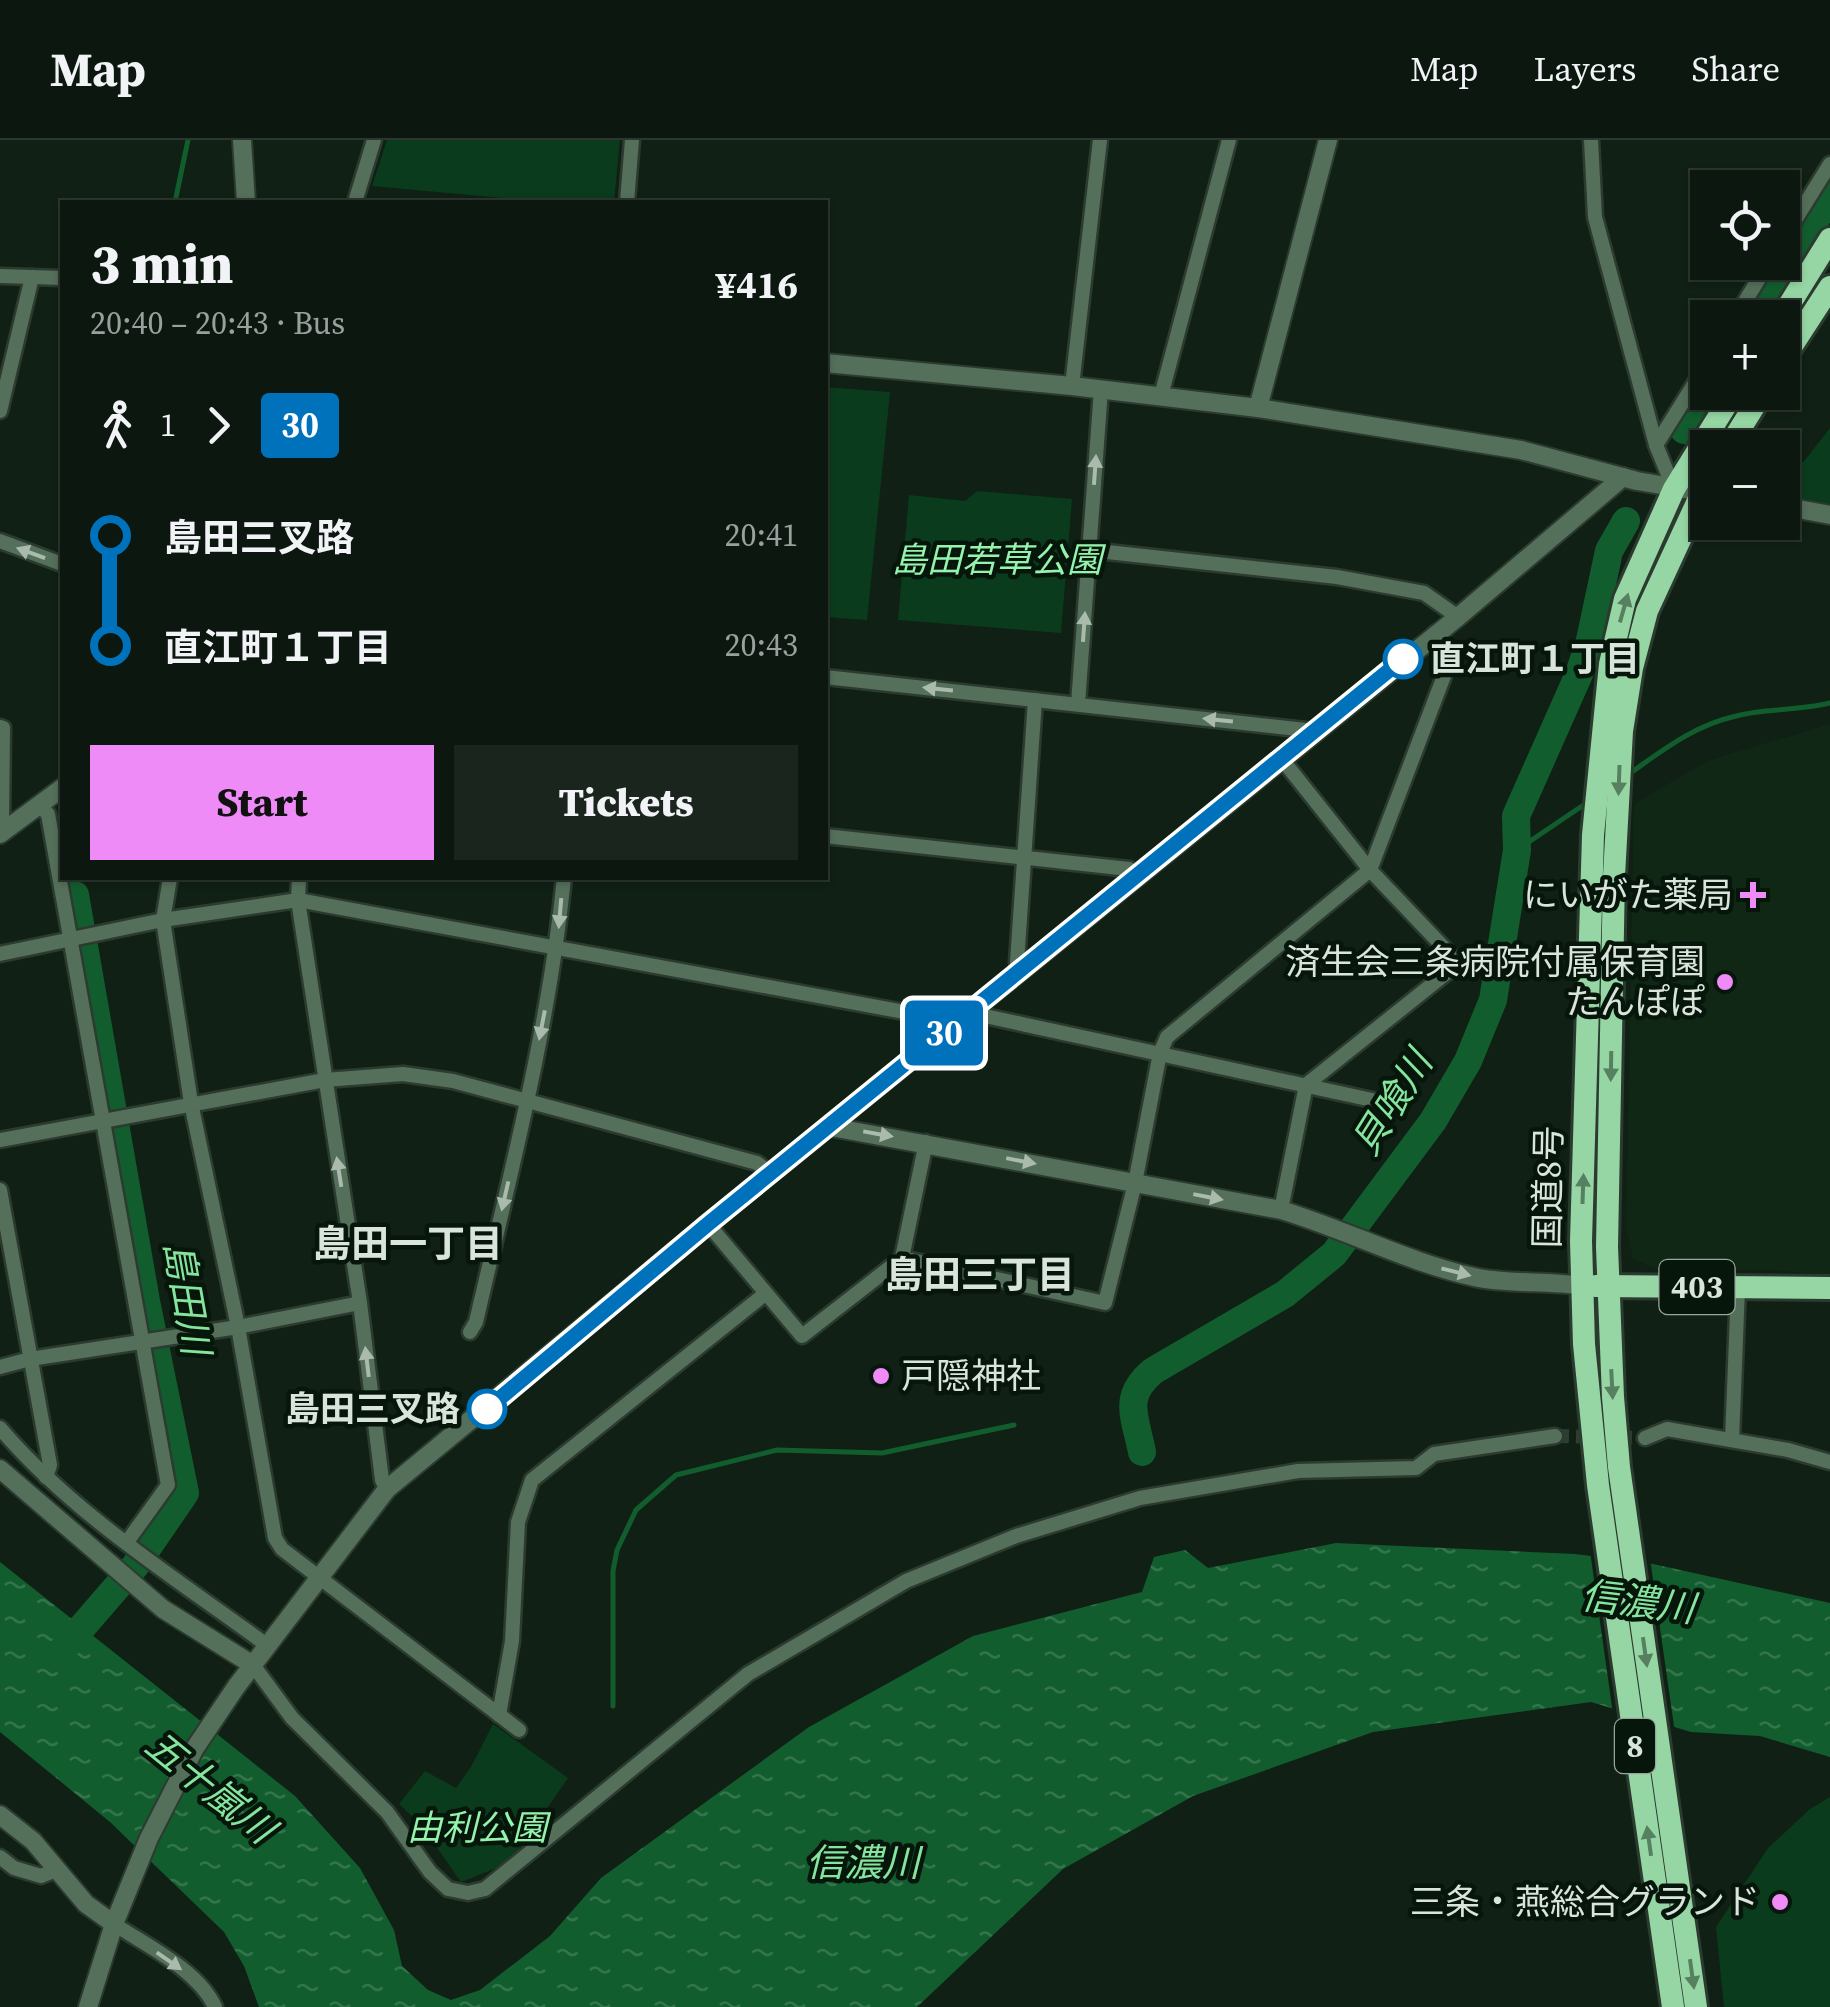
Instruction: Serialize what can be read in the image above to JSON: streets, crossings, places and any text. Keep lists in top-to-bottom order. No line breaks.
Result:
{"streets":{"highway":["国道8号","403","8"]},"crossings":[["国道8号","403"]],"districts":["島田一丁目","島田三丁目"],"water":["貝喰川","島田川","信濃川","五十嵐川"],"parks":["島田若草公園","由利公園"],"places":{"other":["直江町１丁目","済生会三条病院付属保育園 たんぽぽ","戸隠神社","島田三叉路","三条・燕総合グランド"],"health":["にいがた薬局"]},"lines":["bus line 30"],"page":{"header":"Map","nav":["Map","Layers","Share"],"on_map":"30","map_buttons":["+","−"],"heading":["3 min","20:40 – 20:43 · Bus","¥416"],"legs":["1","30"],"list":[{"name":"島田三叉路","value":"20:41"},{"name":"直江町１丁目","value":"20:43"}],"buttons":["Start","Tickets"]}}
